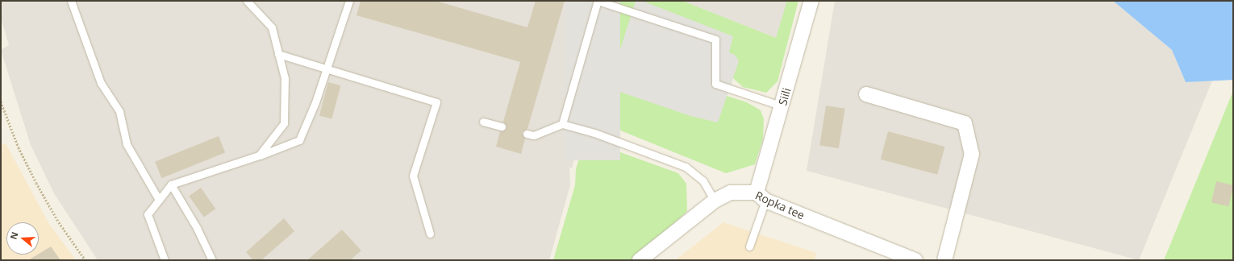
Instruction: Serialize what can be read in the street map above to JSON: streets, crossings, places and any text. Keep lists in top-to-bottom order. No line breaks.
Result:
{"streets":{"street":["Siili","Ropka tee"]},"crossings":[["Siili","Ropka tee"]],"north":"left"}
